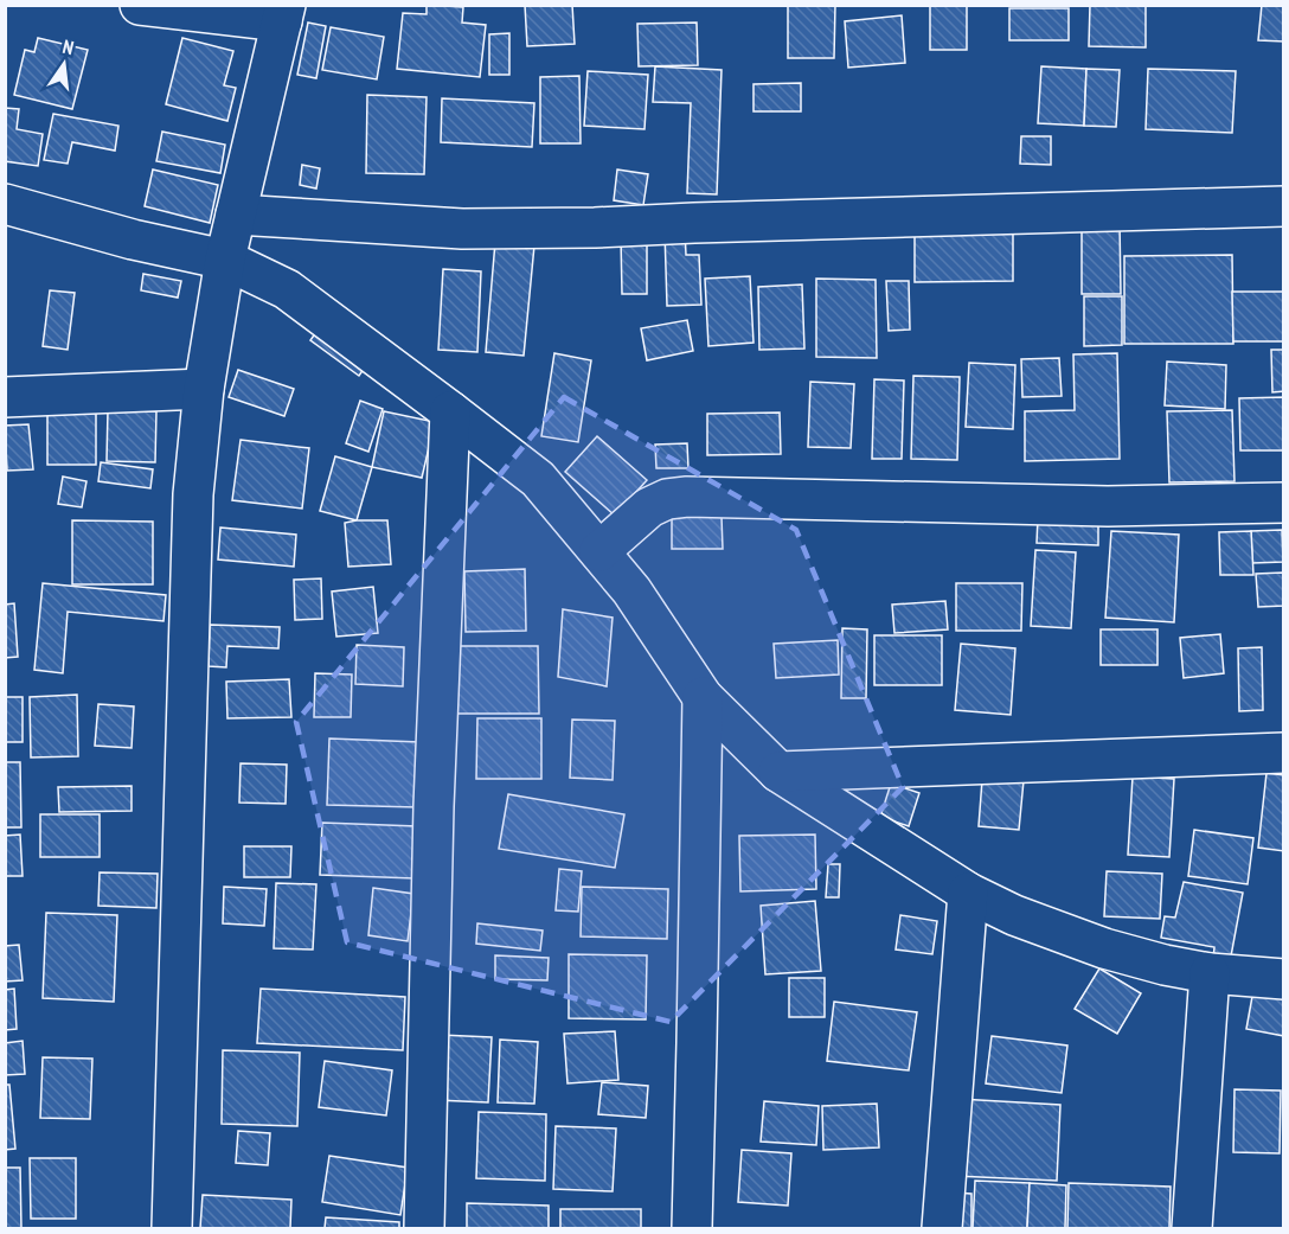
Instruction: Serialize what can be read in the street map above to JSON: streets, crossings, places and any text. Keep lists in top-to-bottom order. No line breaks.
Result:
{"north":"top"}
